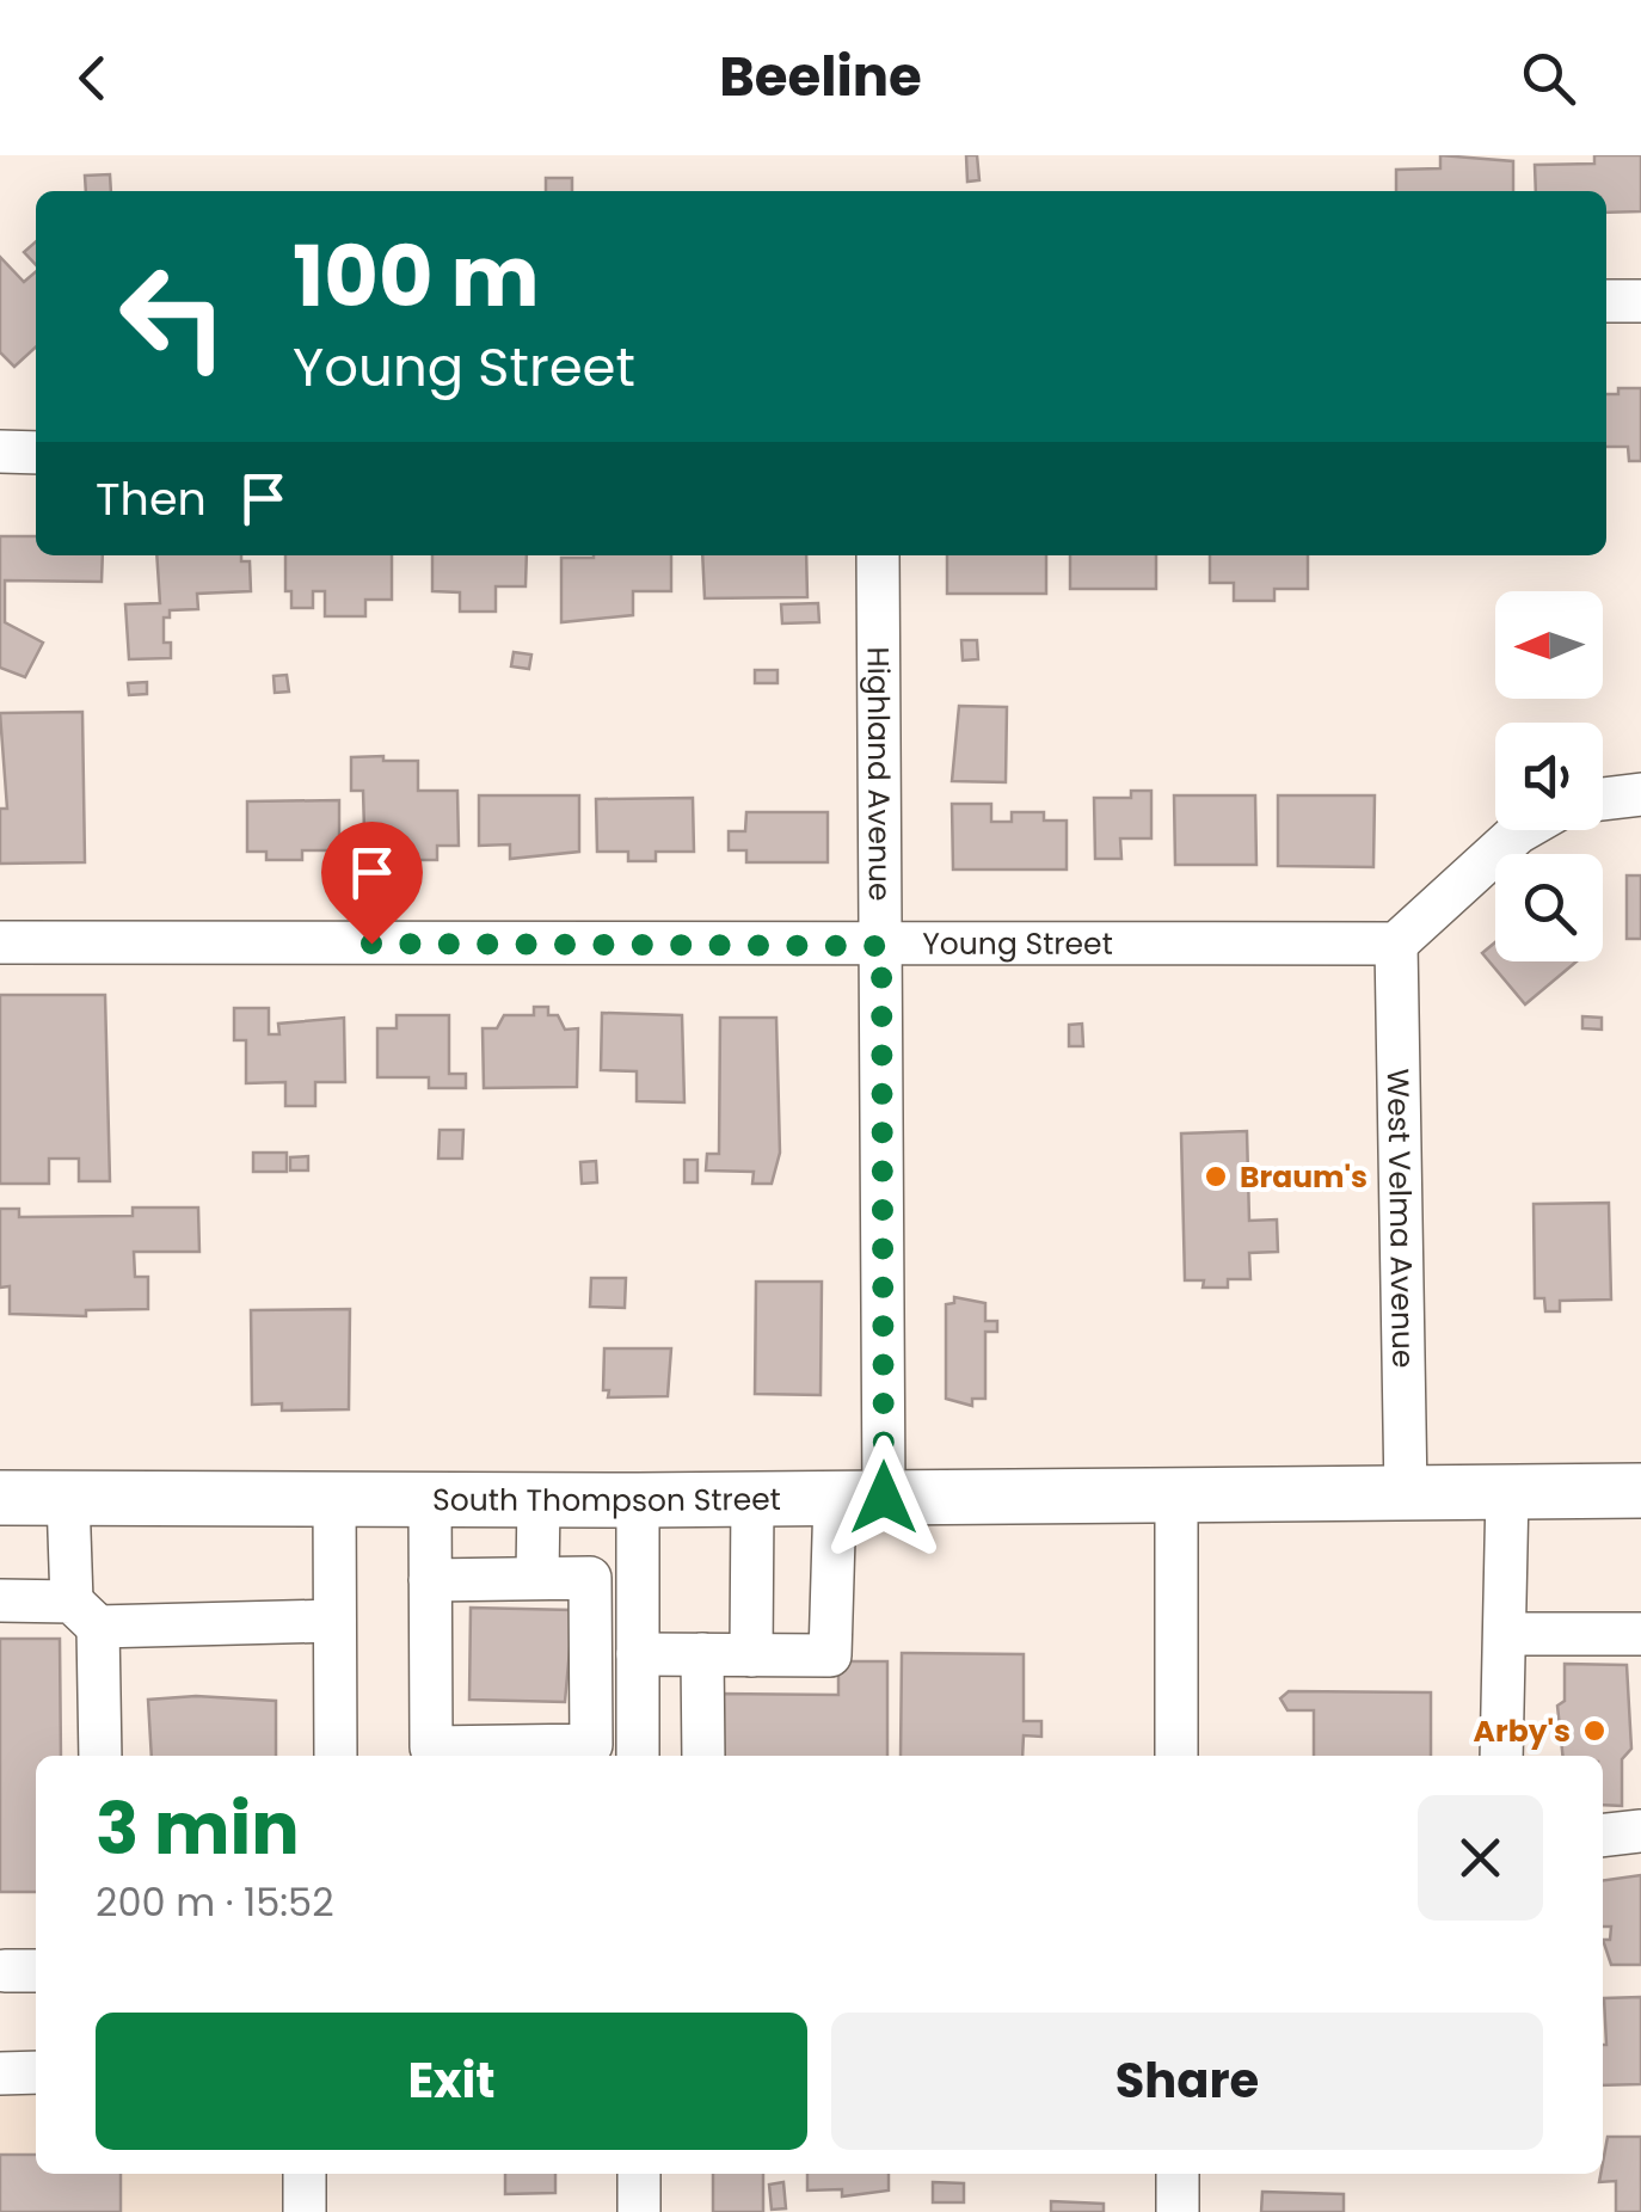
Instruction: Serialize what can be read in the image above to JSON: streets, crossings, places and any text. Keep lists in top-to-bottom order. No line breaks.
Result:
{"streets":{"main road":["South Thompson Street"],"street":["Highland Avenue","Young Street","West Velma Avenue"]},"crossings":[["Highland Avenue","Young Street"],["Highland Avenue","South Thompson Street"],["Young Street","West Velma Avenue"],["West Velma Avenue","South Thompson Street"]],"places":["Braum's","Arby's"],"north":"left","page":{"header":"Beeline","turn":["100 m","Young Street"],"then":"Then","heading":["3 min","200 m · 15:52"],"buttons":["Exit","Share"]}}
